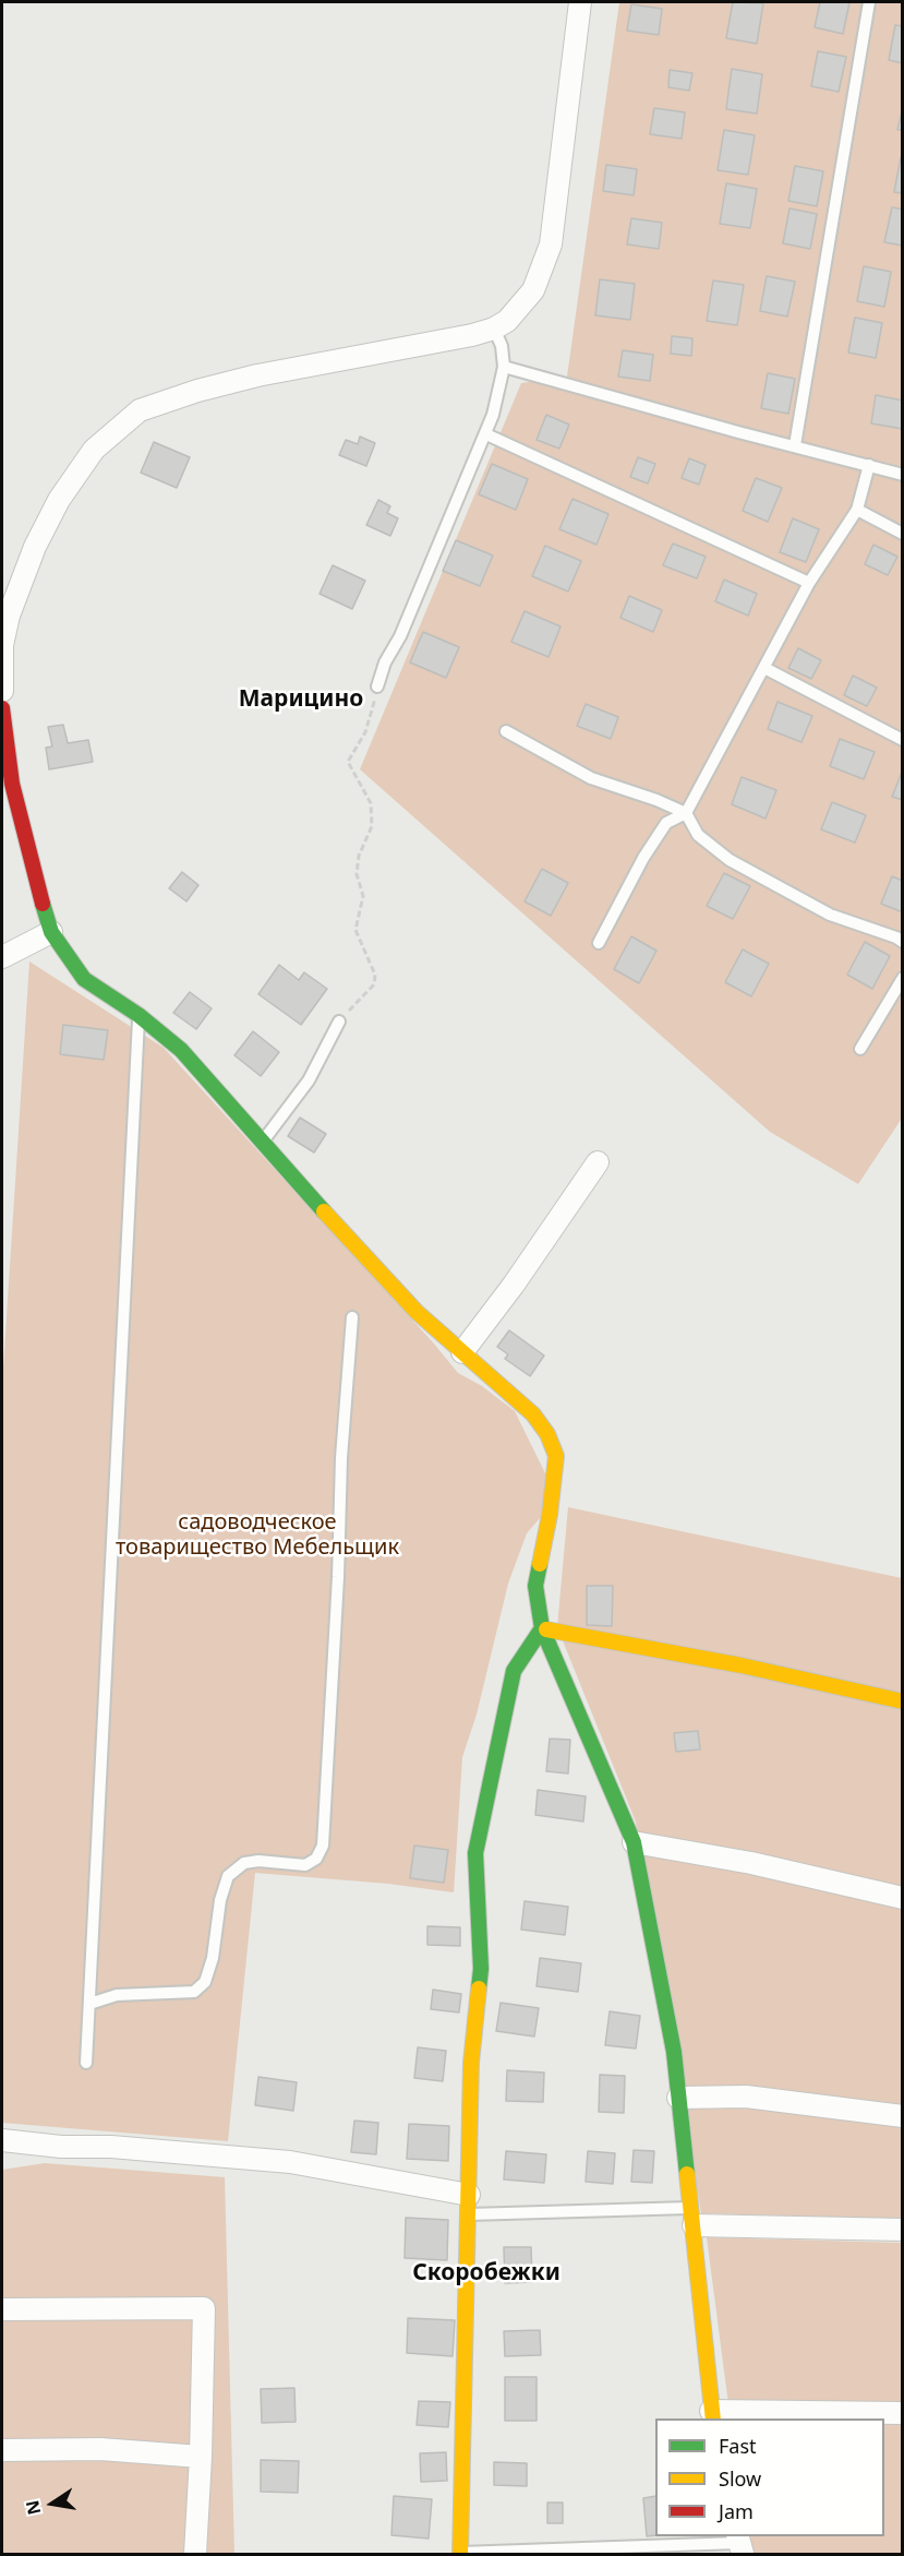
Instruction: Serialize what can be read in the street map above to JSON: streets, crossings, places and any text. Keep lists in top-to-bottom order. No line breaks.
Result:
{"districts":["Марицино","Скоробежки"],"parks":["садоводческое товарищество Мебельщик"],"legend":["Fast","Slow","Jam"],"north":"left"}
